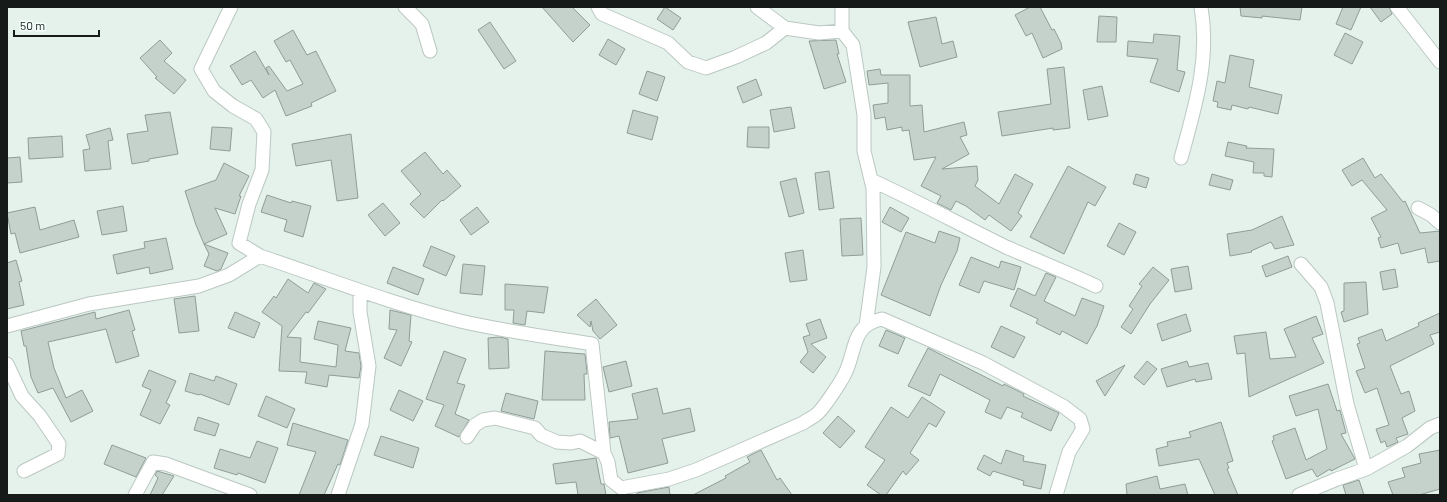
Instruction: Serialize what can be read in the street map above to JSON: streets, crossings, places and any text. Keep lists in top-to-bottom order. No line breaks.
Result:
{"scale_bar":"50 m"}
